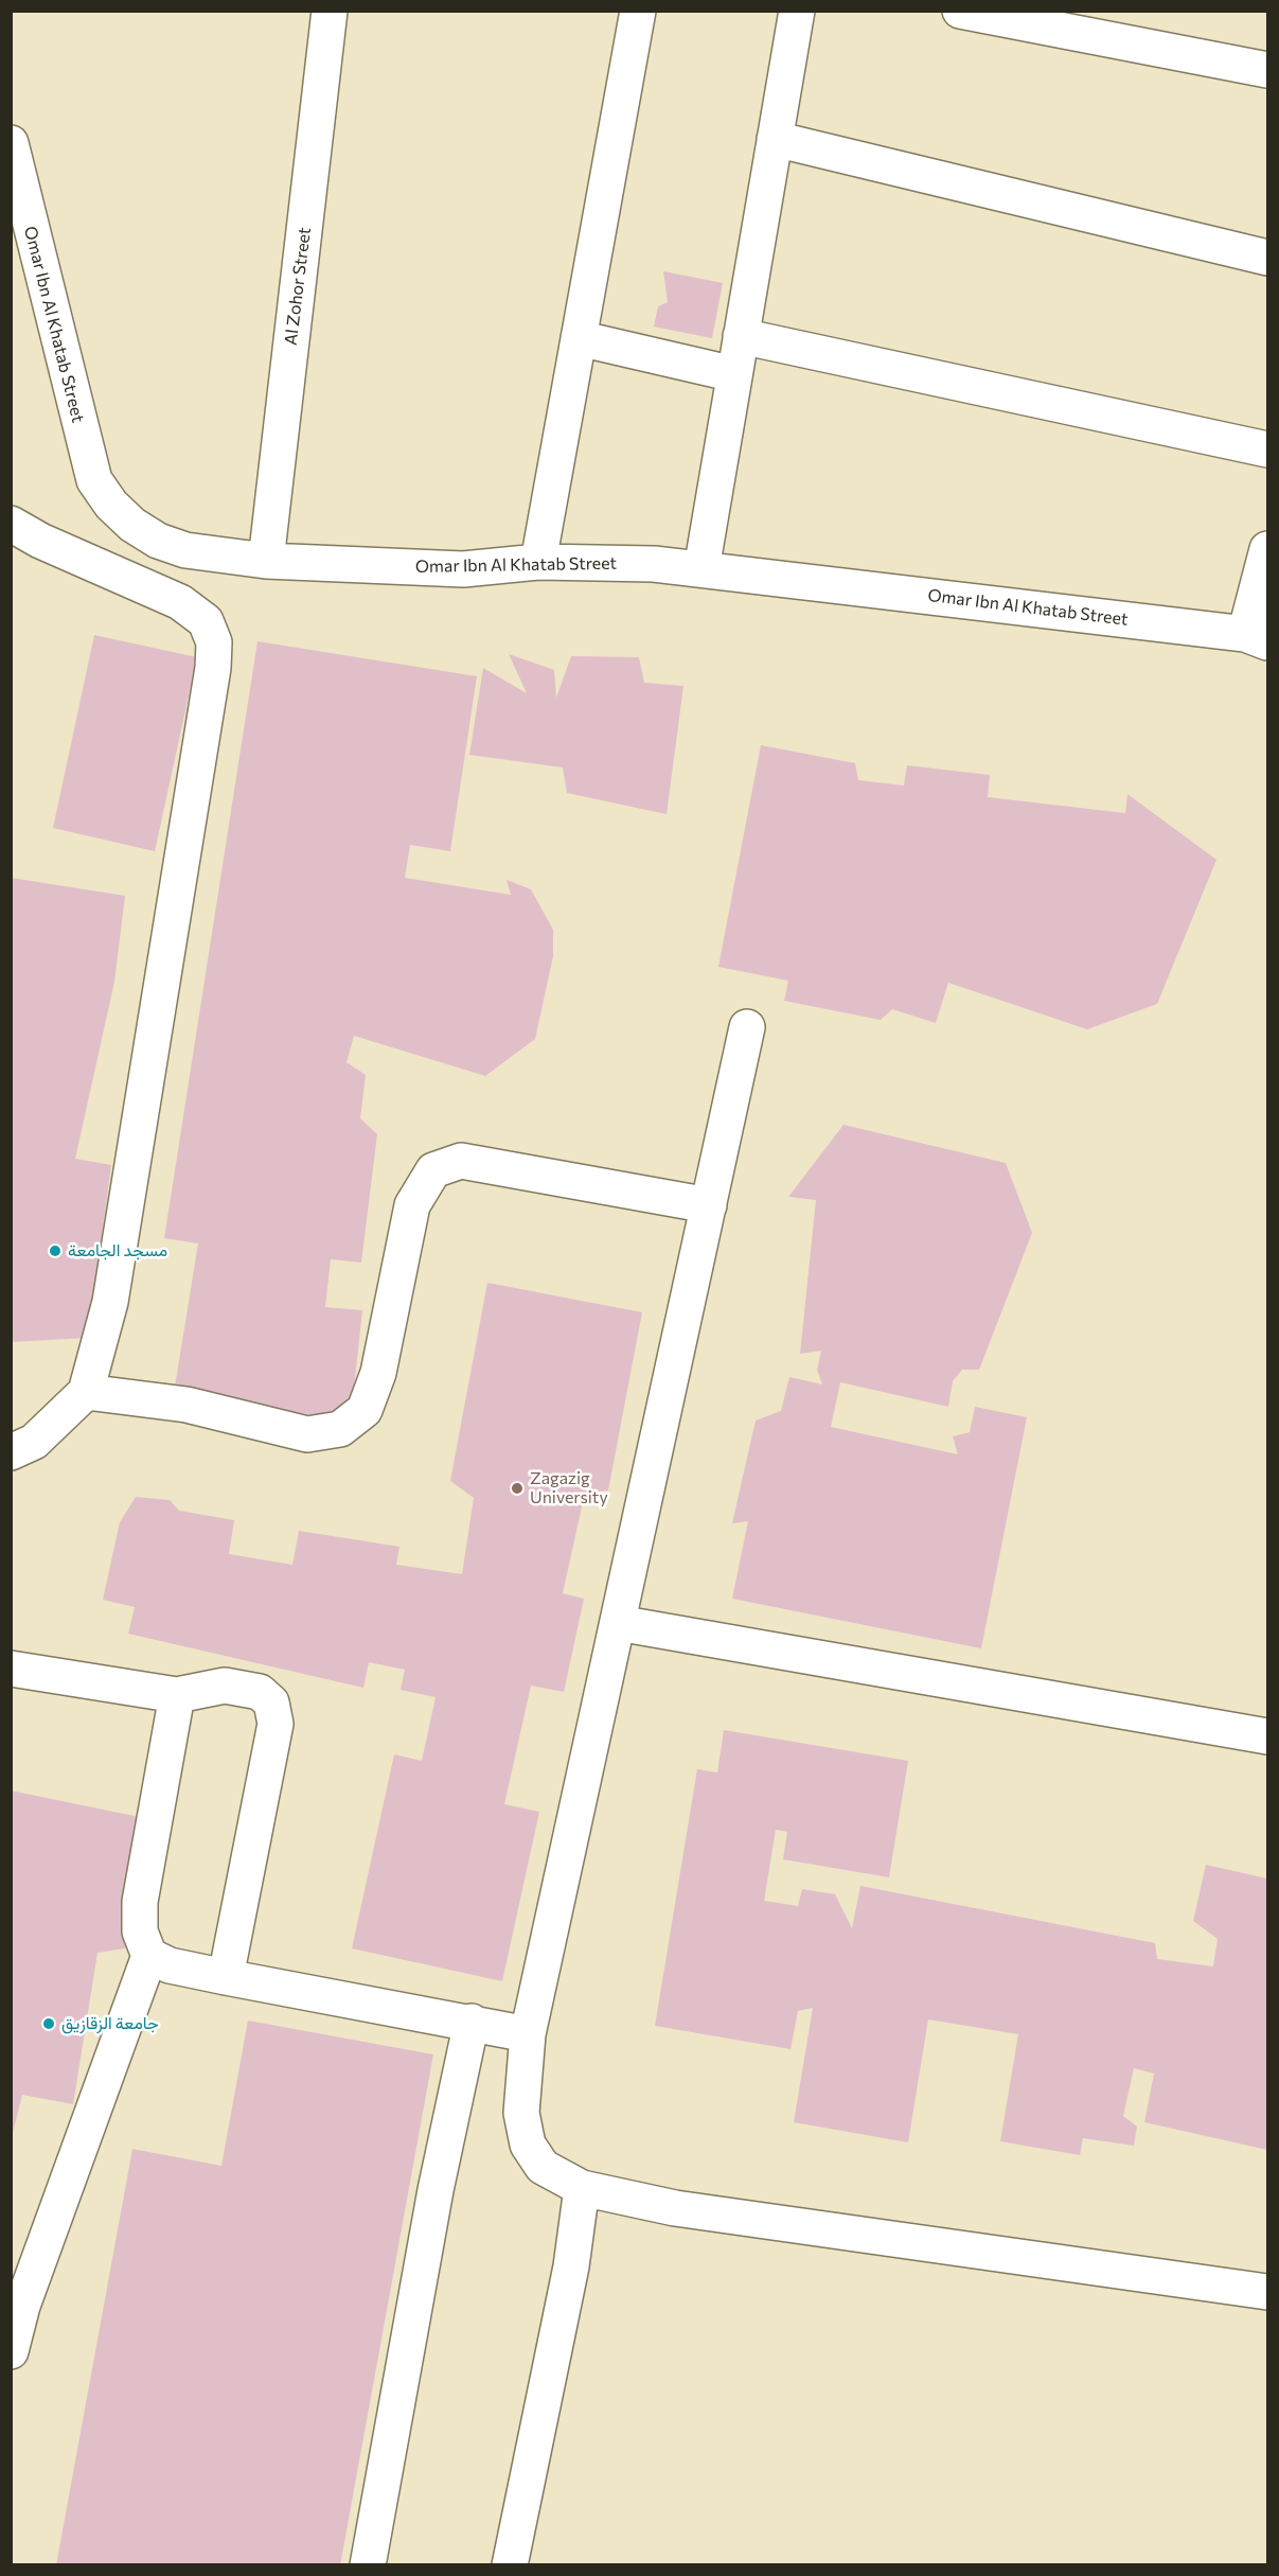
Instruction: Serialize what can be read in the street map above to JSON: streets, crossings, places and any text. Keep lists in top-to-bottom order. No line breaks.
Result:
{"streets":{"street":["Al Zohor Street","Omar Ibn Al Khatab Street"]},"crossings":[["Al Zohor Street","Omar Ibn Al Khatab Street"]],"places":["مسجد الجامعة","Zagazig University","جامعة الزقازيق"]}
